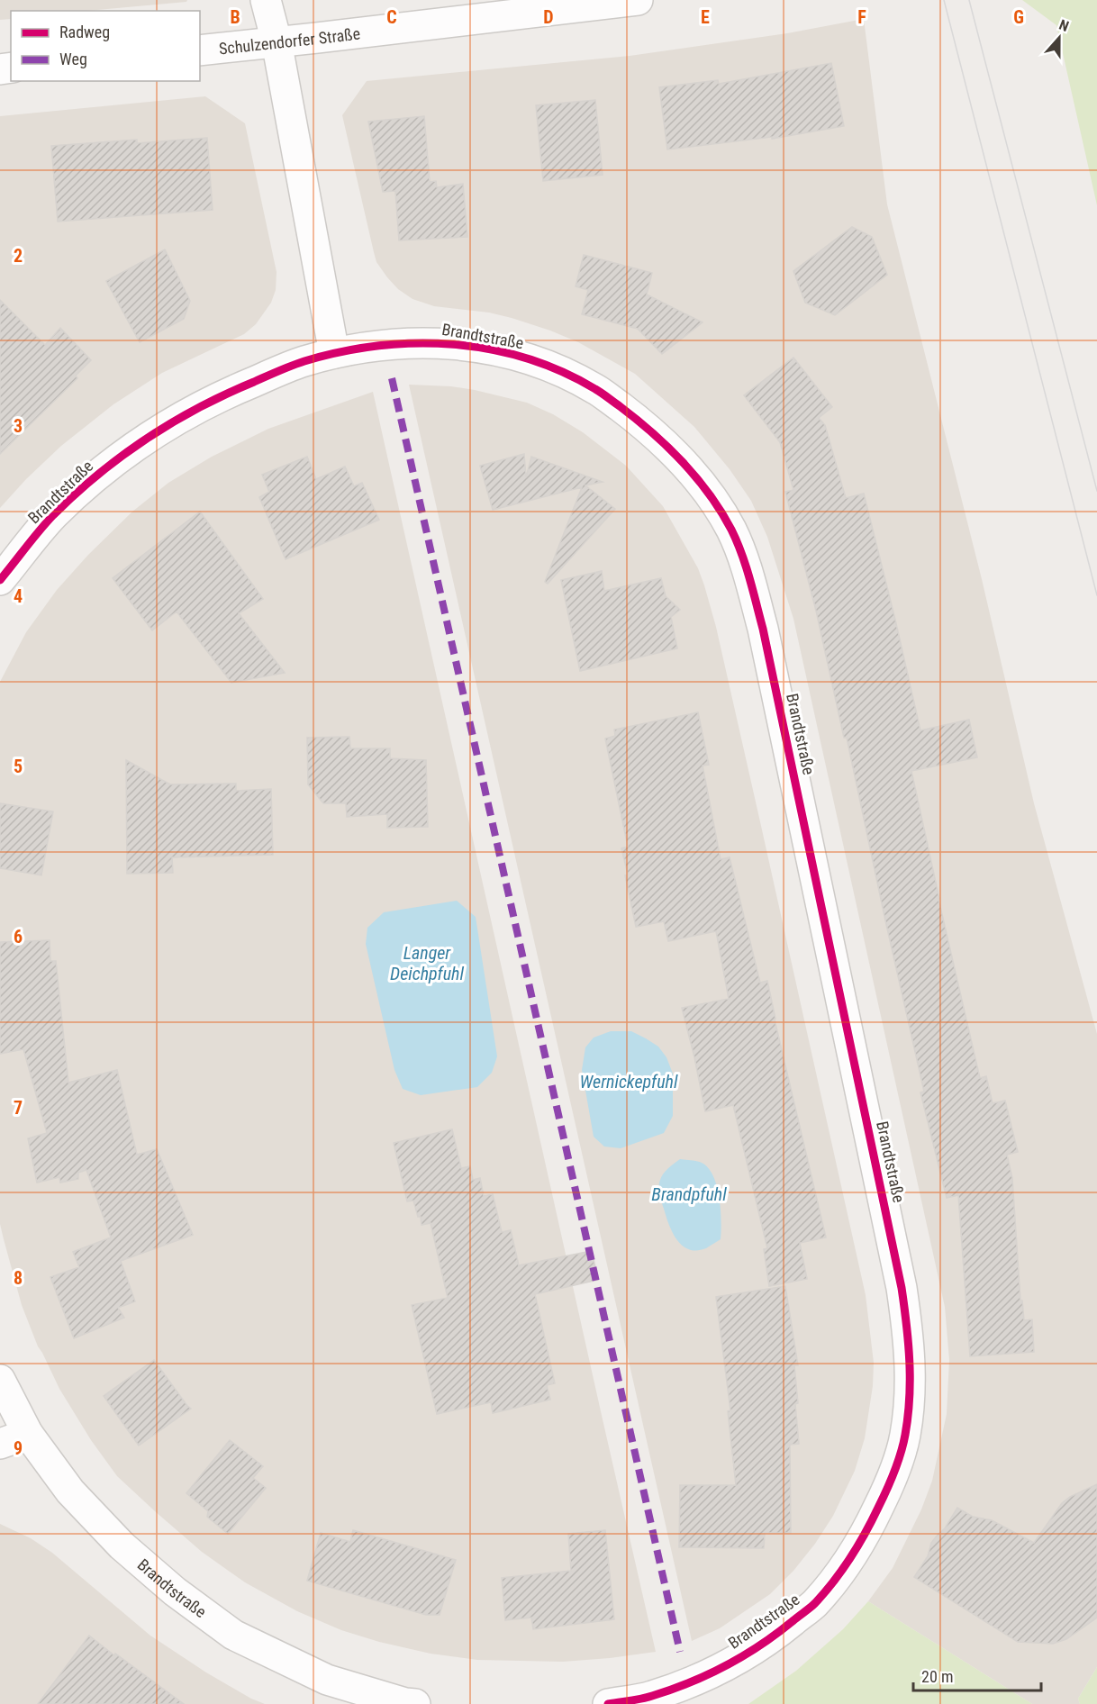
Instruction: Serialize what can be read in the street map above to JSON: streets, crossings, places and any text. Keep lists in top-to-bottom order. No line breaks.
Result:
{"streets":{"street":["Schulzendorfer Straße","Brandtstraße"]},"water":["Langer Deichpfuhl","Wernickepfuhl","Brandpfuhl"],"legend":["Radweg","Weg"],"scale_bar":"20 m","north":"top","grid":{"columns":["B","C","D","E","F","G"],"rows":["2","3","4","5","6","7","8","9"]}}
